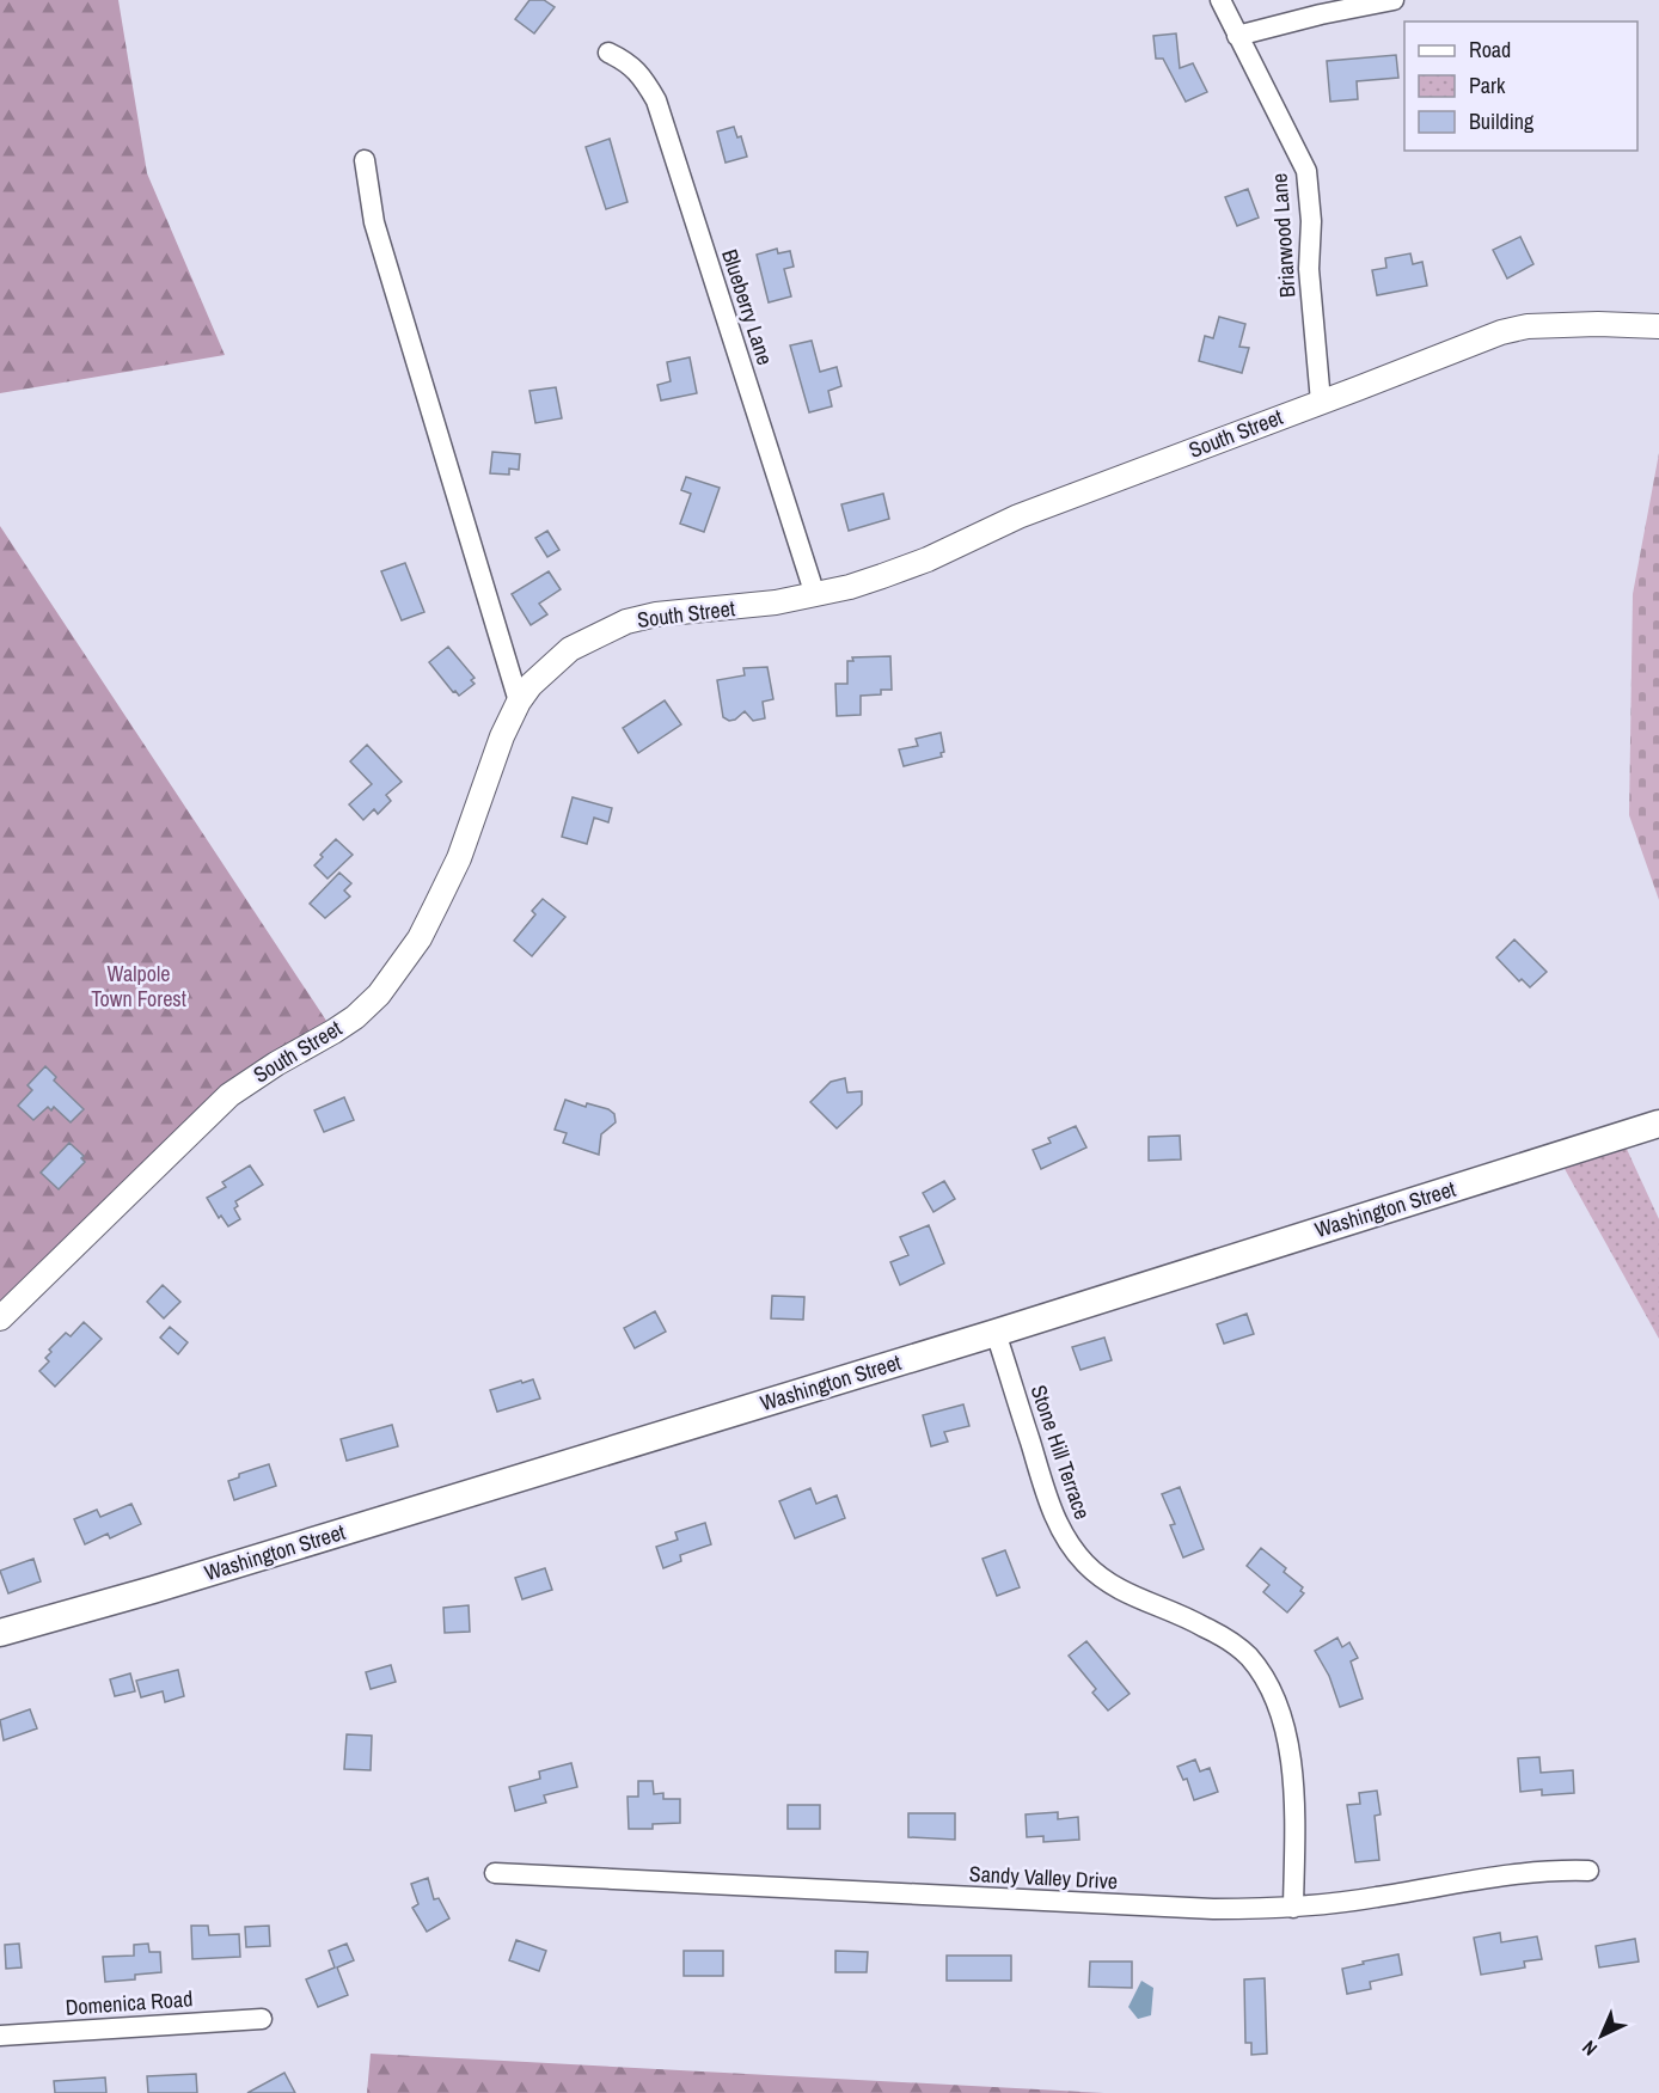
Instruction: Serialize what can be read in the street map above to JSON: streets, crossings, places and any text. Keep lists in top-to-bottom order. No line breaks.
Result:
{"streets":{"main road":["Washington Street"],"street":["Briarwood Lane","Blueberry Lane","South Street","Stone Hill Terrace","Sandy Valley Drive","Domenica Road"]},"crossings":[["Briarwood Lane","South Street"],["Blueberry Lane","South Street"],["Washington Street","Stone Hill Terrace"],["Stone Hill Terrace","Sandy Valley Drive"]],"parks":["Walpole Town Forest"],"legend":["Road","Park","Building"],"north":"bottom left"}
